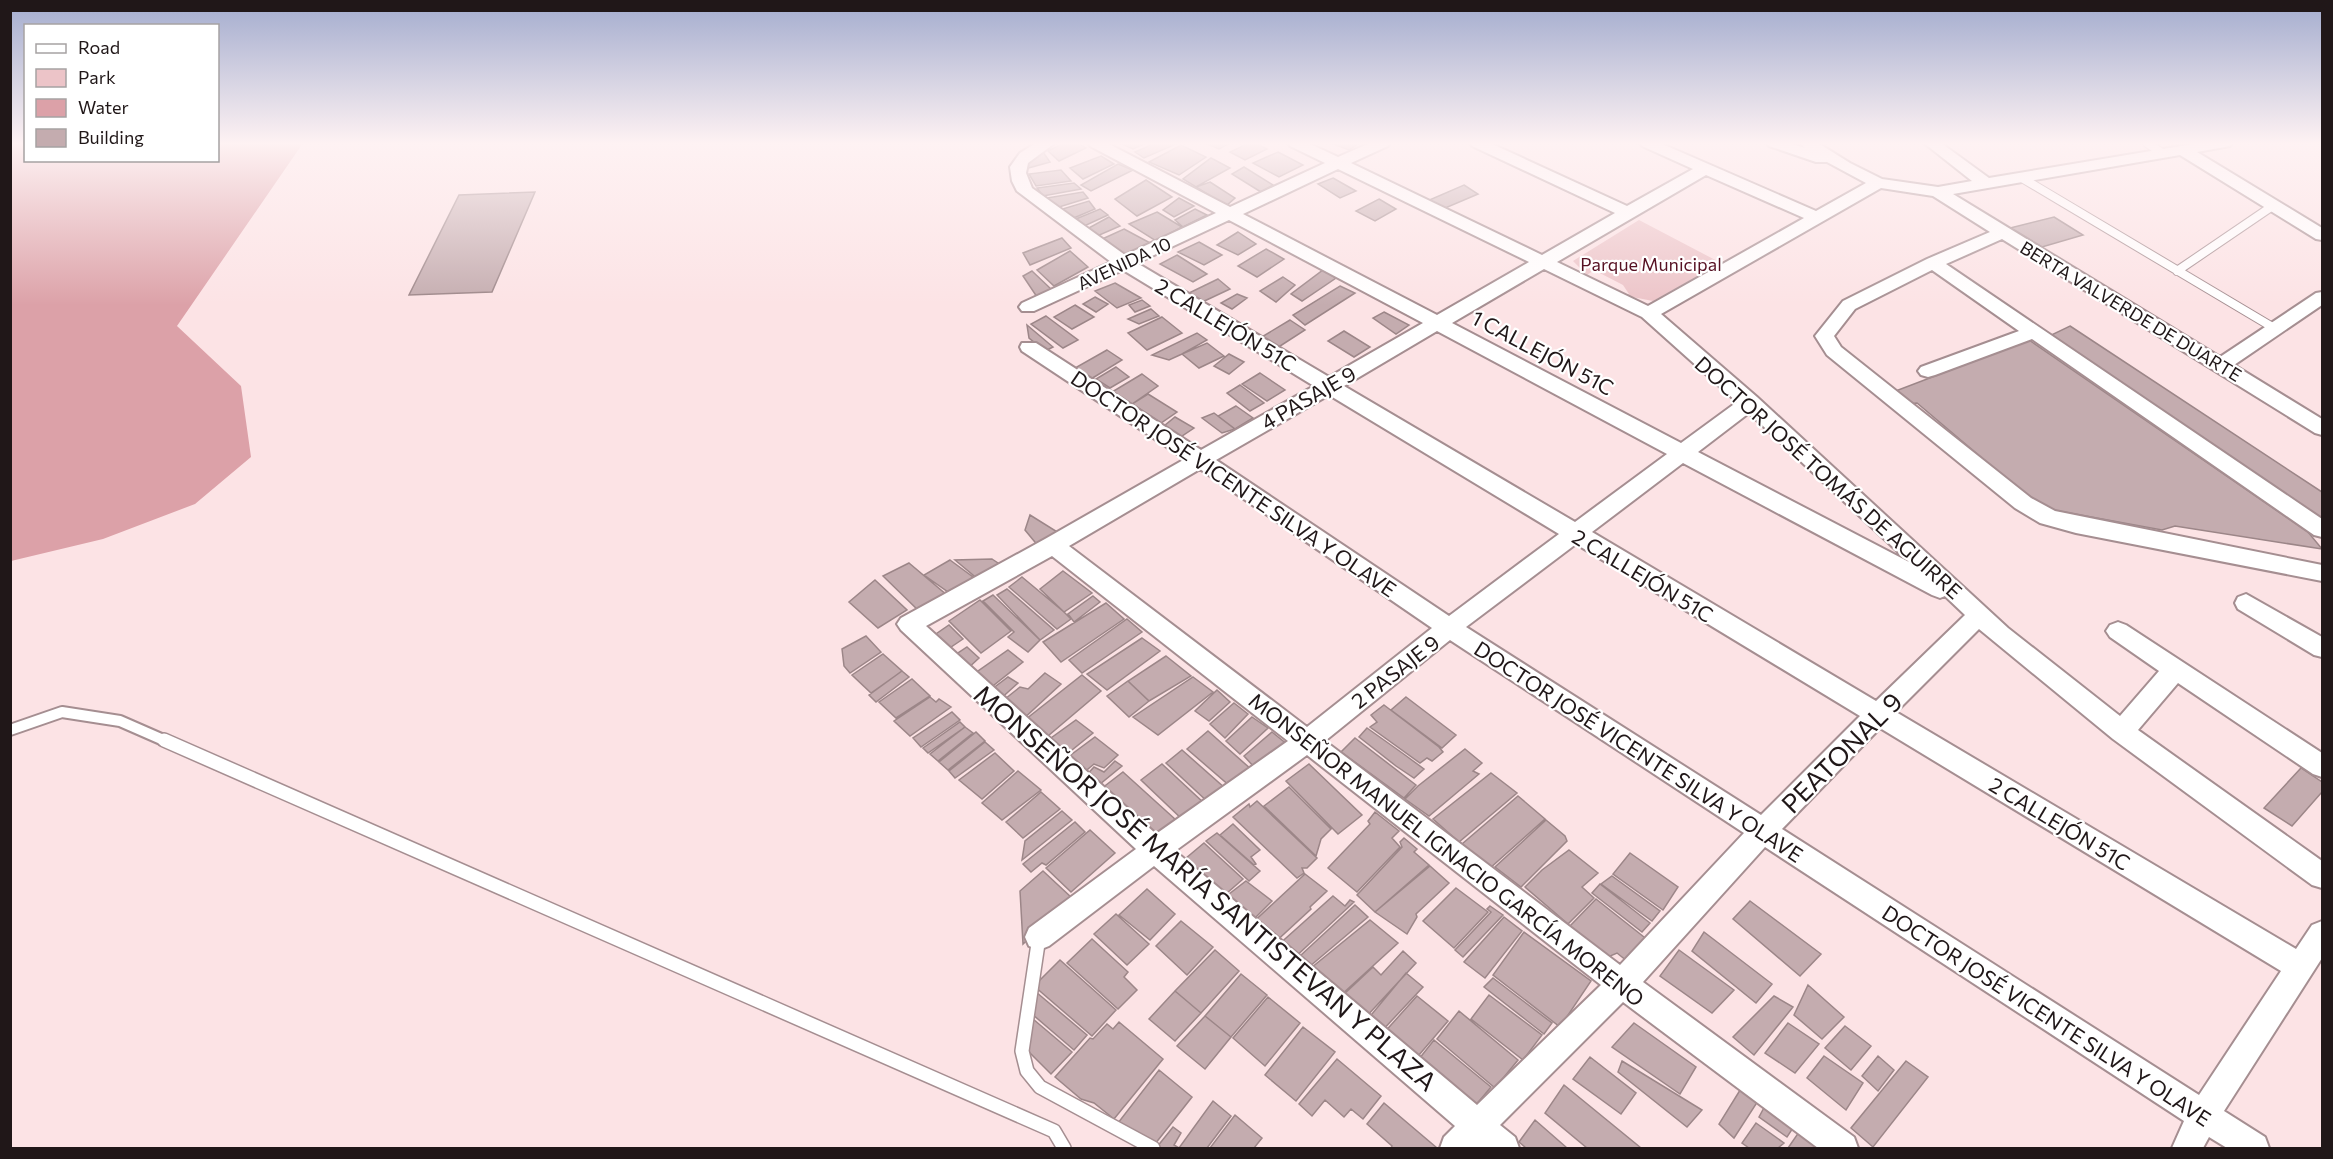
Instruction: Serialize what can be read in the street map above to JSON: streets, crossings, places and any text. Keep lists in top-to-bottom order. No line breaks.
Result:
{"streets":{"street":["AVENIDA 10","BERTA VALVERDE DE DUARTE","2 CALLEJÓN 51C","1 CALLEJÓN 51C","4 PASAJE 9","DOCTOR JOSÉ TOMÁS DE AGUIRRE","DOCTOR JOSÉ VICENTE SILVA Y OLAVE","2 PASAJE 9","PEATONAL 9","MONSEÑOR MANUEL IGNACIO GARCÍA MORENO","MONSEÑOR JOSÉ MARÍA SANTISTEVAN Y PLAZA"]},"crossings":[["AVENIDA 10","2 CALLEJÓN 51C"],["AVENIDA 10","1 CALLEJÓN 51C"],["2 CALLEJÓN 51C","4 PASAJE 9"],["2 CALLEJÓN 51C","2 PASAJE 9"],["2 CALLEJÓN 51C","PEATONAL 9"],["1 CALLEJÓN 51C","4 PASAJE 9"],["1 CALLEJÓN 51C","DOCTOR JOSÉ TOMÁS DE AGUIRRE"],["1 CALLEJÓN 51C","2 PASAJE 9"],["1 CALLEJÓN 51C","PEATONAL 9"],["4 PASAJE 9","DOCTOR JOSÉ TOMÁS DE AGUIRRE"],["4 PASAJE 9","DOCTOR JOSÉ VICENTE SILVA Y OLAVE"],["4 PASAJE 9","MONSEÑOR MANUEL IGNACIO GARCÍA MORENO"],["4 PASAJE 9","MONSEÑOR JOSÉ MARÍA SANTISTEVAN Y PLAZA"],["DOCTOR JOSÉ TOMÁS DE AGUIRRE","2 PASAJE 9"],["DOCTOR JOSÉ TOMÁS DE AGUIRRE","PEATONAL 9"],["DOCTOR JOSÉ VICENTE SILVA Y OLAVE","2 PASAJE 9"],["DOCTOR JOSÉ VICENTE SILVA Y OLAVE","PEATONAL 9"],["2 PASAJE 9","MONSEÑOR MANUEL IGNACIO GARCÍA MORENO"],["2 PASAJE 9","MONSEÑOR JOSÉ MARÍA SANTISTEVAN Y PLAZA"],["PEATONAL 9","MONSEÑOR MANUEL IGNACIO GARCÍA MORENO"],["PEATONAL 9","MONSEÑOR JOSÉ MARÍA SANTISTEVAN Y PLAZA"]],"parks":["Parque Municipal"],"legend":["Road","Park","Water","Building"]}
